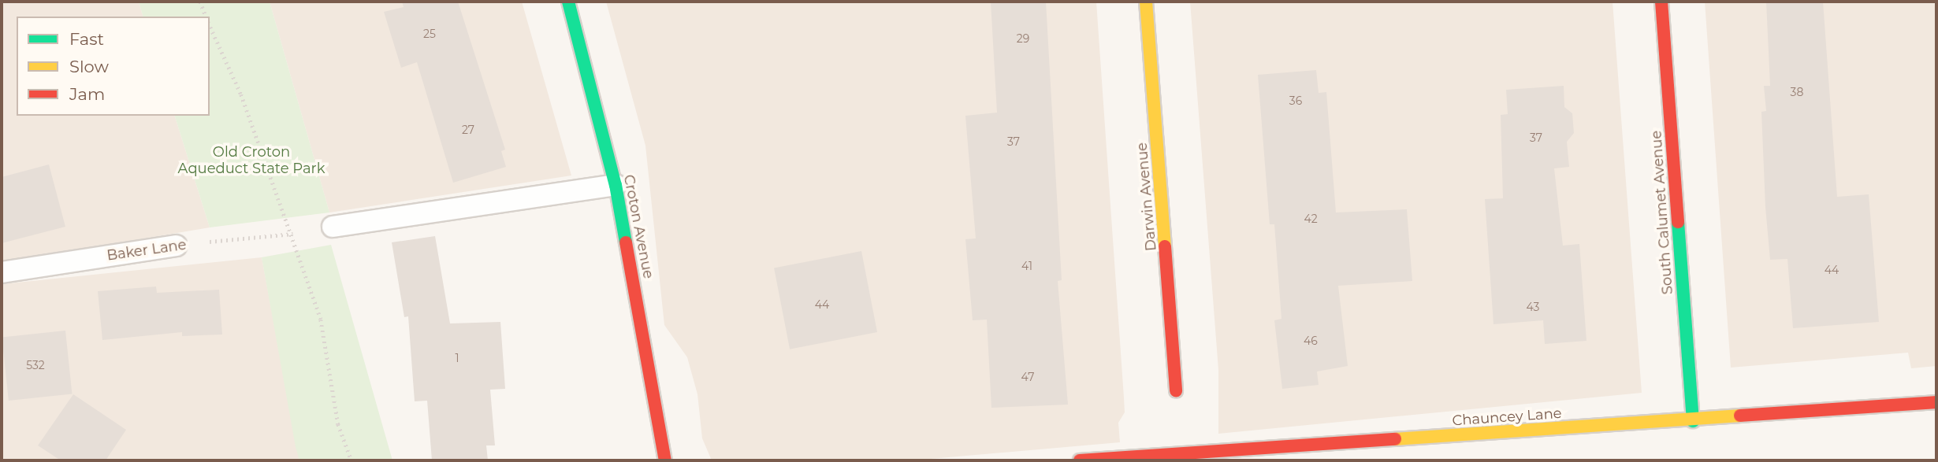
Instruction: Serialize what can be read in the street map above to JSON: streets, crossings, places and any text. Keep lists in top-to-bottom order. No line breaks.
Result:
{"streets":{"street":["Darwin Avenue","South Calumet Avenue","Croton Avenue","Chauncey Lane"],"lane":["Baker Lane"]},"crossings":[["South Calumet Avenue","Chauncey Lane"]],"parks":["Old Croton Aqueduct State Park"],"house_numbers":["25","29","38","36","27","37","37","42","41","44","44","43","46","1","532","47"],"legend":["Fast","Slow","Jam"]}
